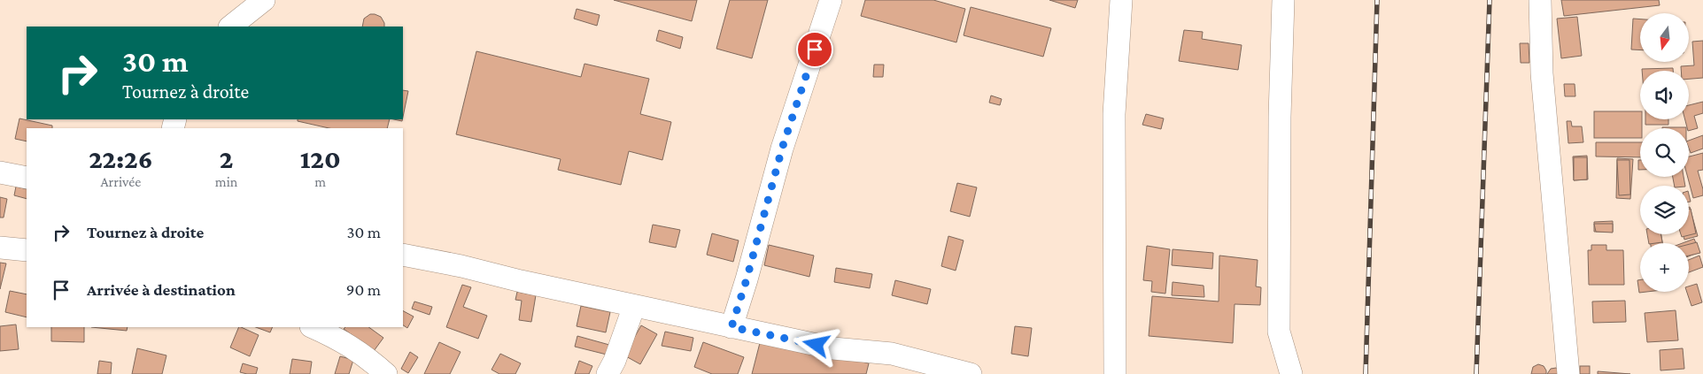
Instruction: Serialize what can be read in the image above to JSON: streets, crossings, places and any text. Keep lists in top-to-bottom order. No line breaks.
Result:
{"north":"bottom","page":{"map_buttons":"+","turn":["30 m","Tournez à droite"],"eta":["22:26","Arrivée","2","min","120","m"],"list":[{"name":"Tournez à droite","value":"30 m"},{"name":"Arrivée à destination","value":"90 m"}]}}
